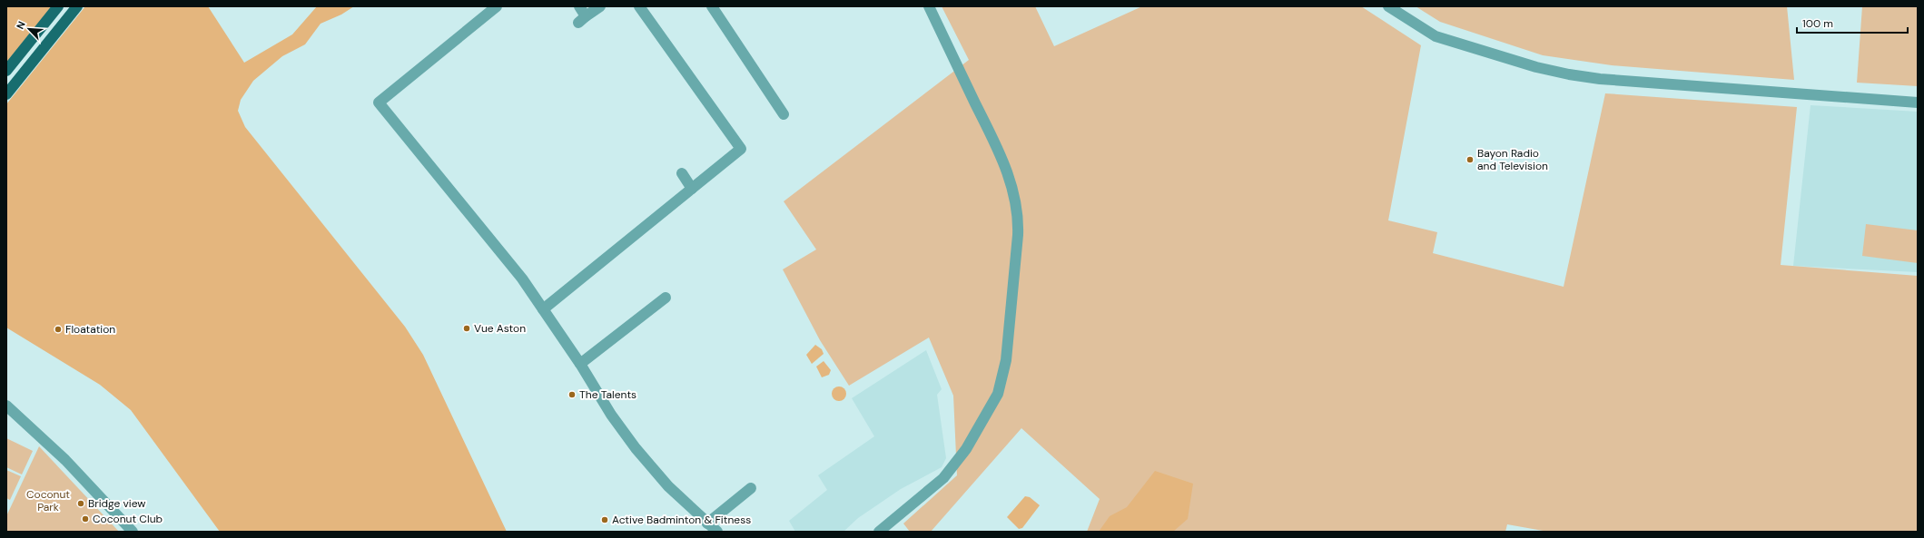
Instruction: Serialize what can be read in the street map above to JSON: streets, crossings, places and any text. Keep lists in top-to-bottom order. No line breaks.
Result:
{"parks":["Coconut Park"],"places":["Bayon Radio and Television","Vue Aston","Floatation","The Talents","Bridge view","Coconut Club","Active Badminton & Fitness"],"scale_bar":"100 m","north":"top left"}
